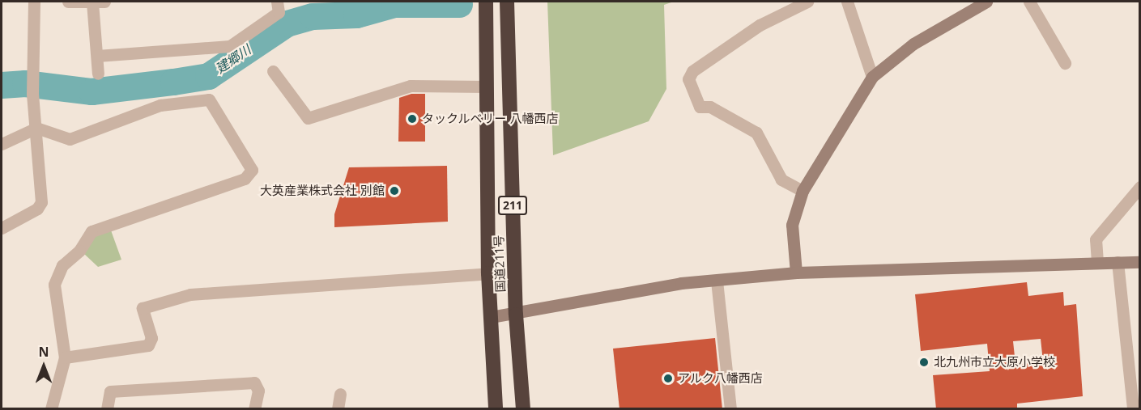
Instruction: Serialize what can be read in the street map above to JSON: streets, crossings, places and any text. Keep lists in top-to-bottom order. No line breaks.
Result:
{"streets":{"highway":["211","国道211号"]},"water":["建郷川"],"places":["タックルベリー 八幡西店","大英産業株式会社 別館","北九州市立大原小学校","アルク八幡西店"],"north":"top"}
